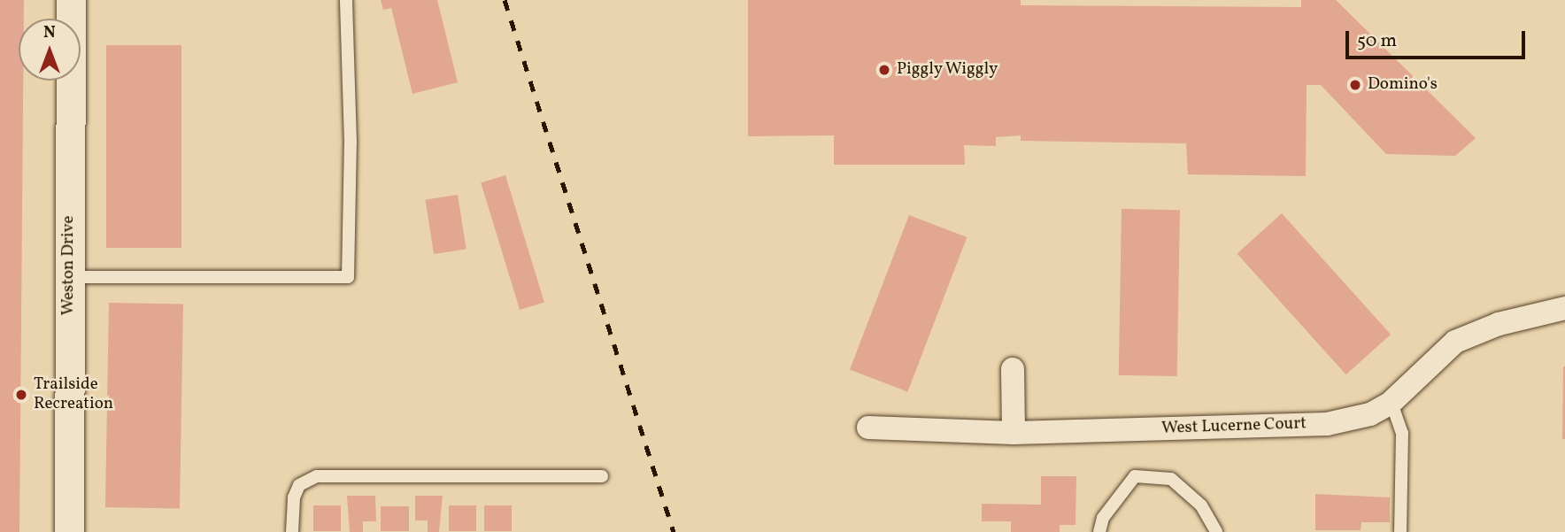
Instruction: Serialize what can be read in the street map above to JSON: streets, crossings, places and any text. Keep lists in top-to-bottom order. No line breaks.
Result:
{"streets":{"street":["Weston Drive","West Lucerne Court"]},"places":["Piggly Wiggly","Domino's","Trailside Recreation"],"scale_bar":"50 m","north":"top"}
